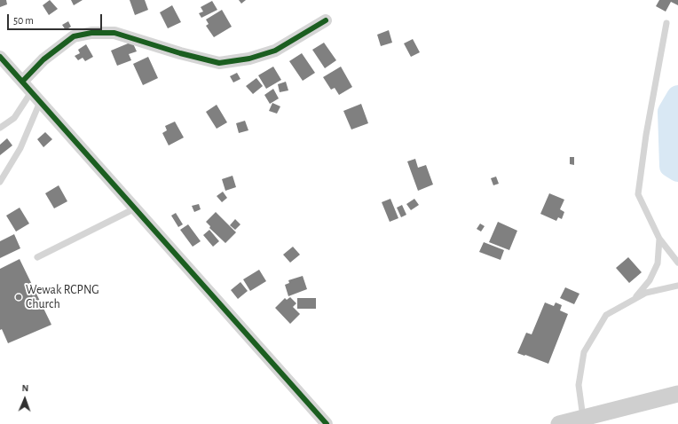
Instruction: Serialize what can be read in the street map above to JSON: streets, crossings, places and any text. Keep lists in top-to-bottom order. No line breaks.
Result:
{"places":["Wewak RCPNG Church"],"scale_bar":"50 m","north":"top"}
